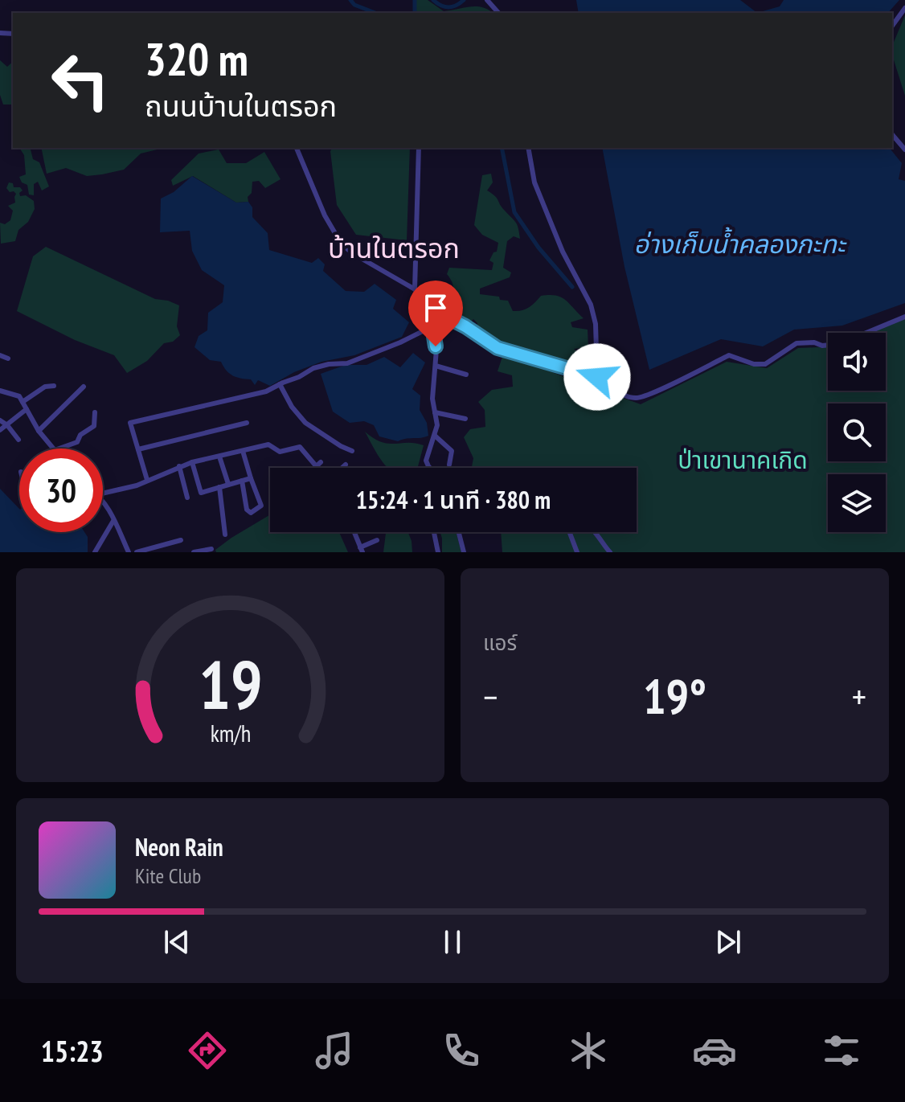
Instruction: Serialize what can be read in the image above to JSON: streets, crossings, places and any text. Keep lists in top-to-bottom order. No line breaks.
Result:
{"districts":["บ้านในตรอก"],"water":["อ่างเก็บน้ำคลองกะทะ"],"parks":["ป่าเขานาคเกิด"],"page":{"turn":["320 m","ถนนบ้านในตรอก"],"limit":"30","trip":"15:24 · 1 นาที · 380 m","tile":"แอร์","heat":["−","19°","+"],"song":["Neon Rain","Kite Club"],"tabs":"15:23","gauge":["19","km/h"]}}
